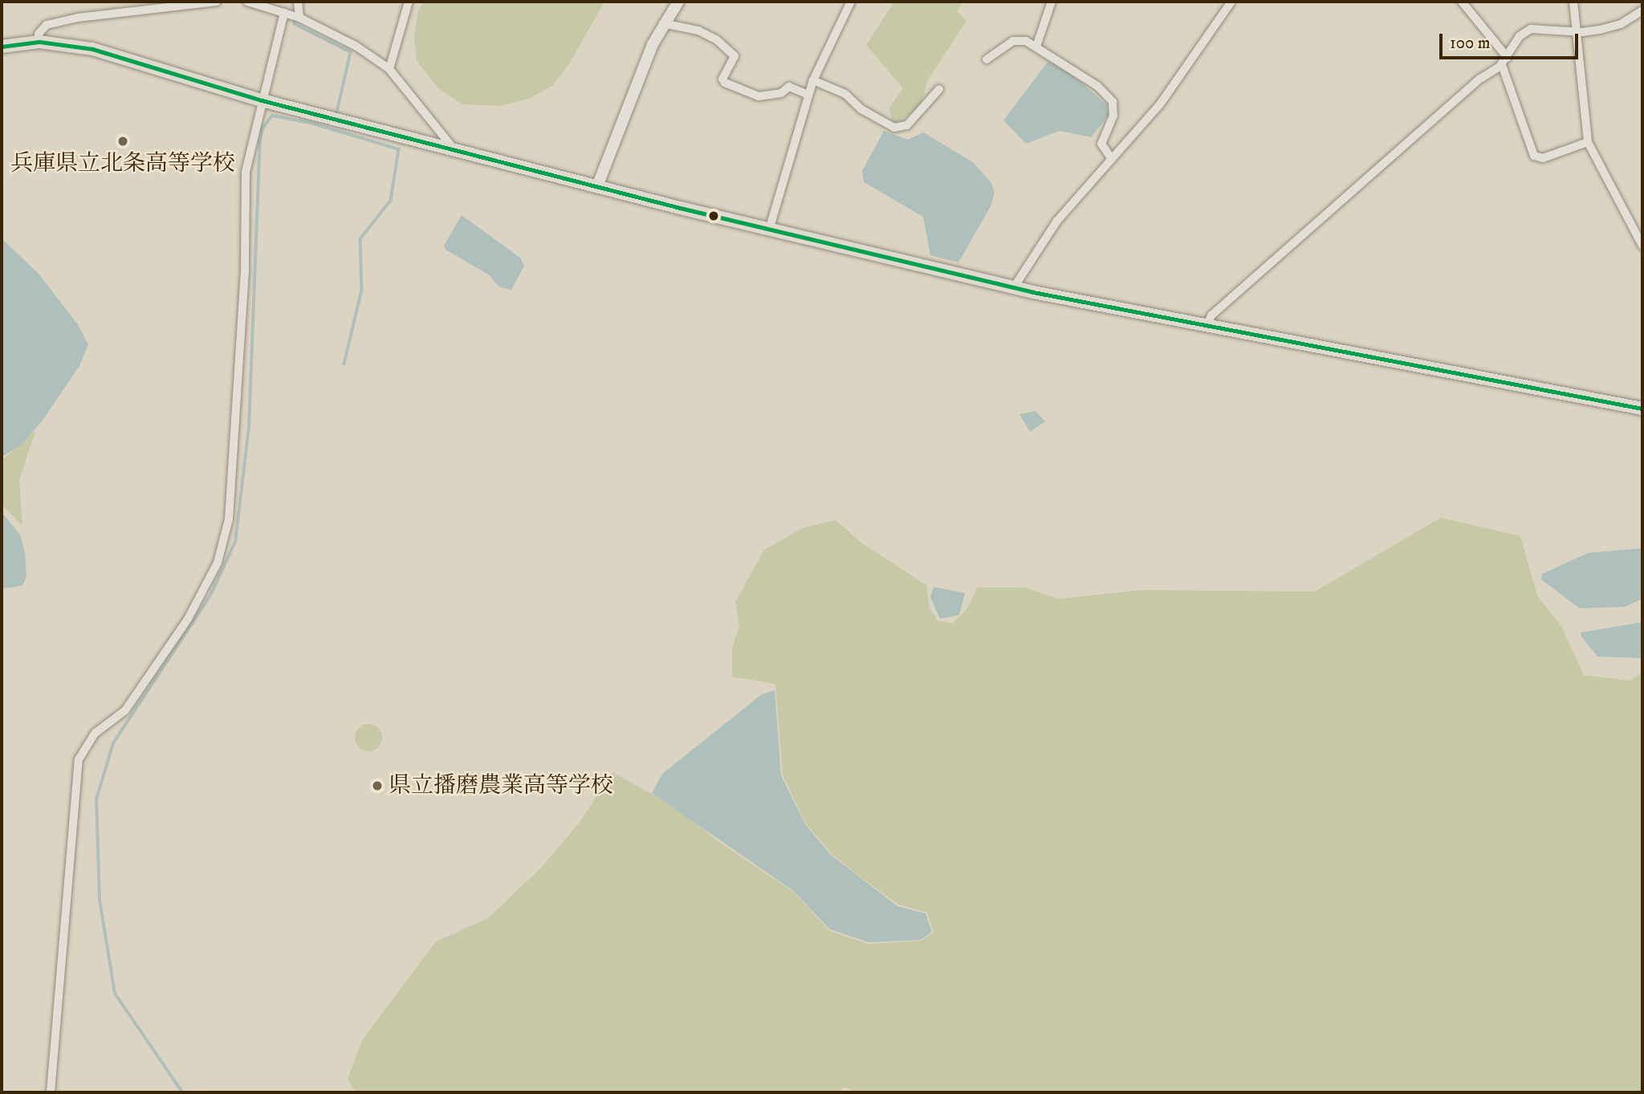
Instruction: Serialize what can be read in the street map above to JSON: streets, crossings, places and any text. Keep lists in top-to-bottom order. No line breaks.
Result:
{"places":["兵庫県立北条高等学校","県立播磨農業高等学校"],"scale_bar":"100 m"}
